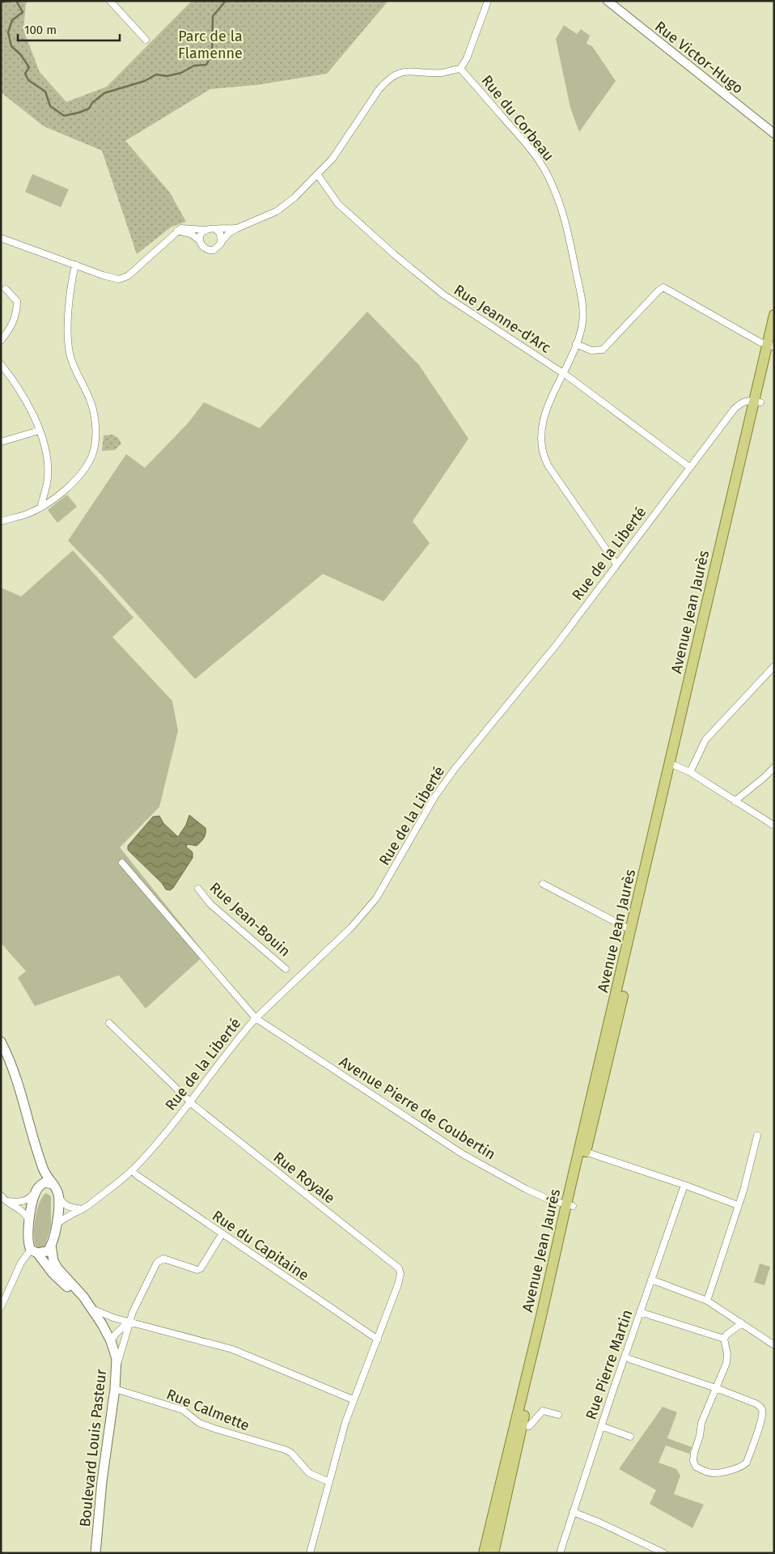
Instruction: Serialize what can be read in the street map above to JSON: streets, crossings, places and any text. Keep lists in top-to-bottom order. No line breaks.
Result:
{"streets":{"main road":["Avenue Jean Jaurès","Boulevard Louis Pasteur"],"street":["Rue Victor-Hugo","Rue du Corbeau","Rue Jeanne-d'Arc","Rue de la Liberté","Rue Jean-Bouin","Avenue Pierre de Coubertin","Rue Royale","Rue du Capitaine","Rue Pierre Martin","Rue Calmette"]},"crossings":[["Rue du Corbeau","Rue Jeanne-d'Arc"],["Rue du Corbeau","Rue de la Liberté"],["Rue Jeanne-d'Arc","Rue de la Liberté"],["Rue de la Liberté","Avenue Jean Jaurès"],["Rue de la Liberté","Avenue Pierre de Coubertin"],["Rue de la Liberté","Rue Royale"],["Rue de la Liberté","Rue du Capitaine"],["Avenue Jean Jaurès","Avenue Pierre de Coubertin"],["Rue Royale","Rue du Capitaine"],["Rue Calmette","Boulevard Louis Pasteur"]],"parks":["Parc de la Flamenne"],"scale_bar":"100 m"}
